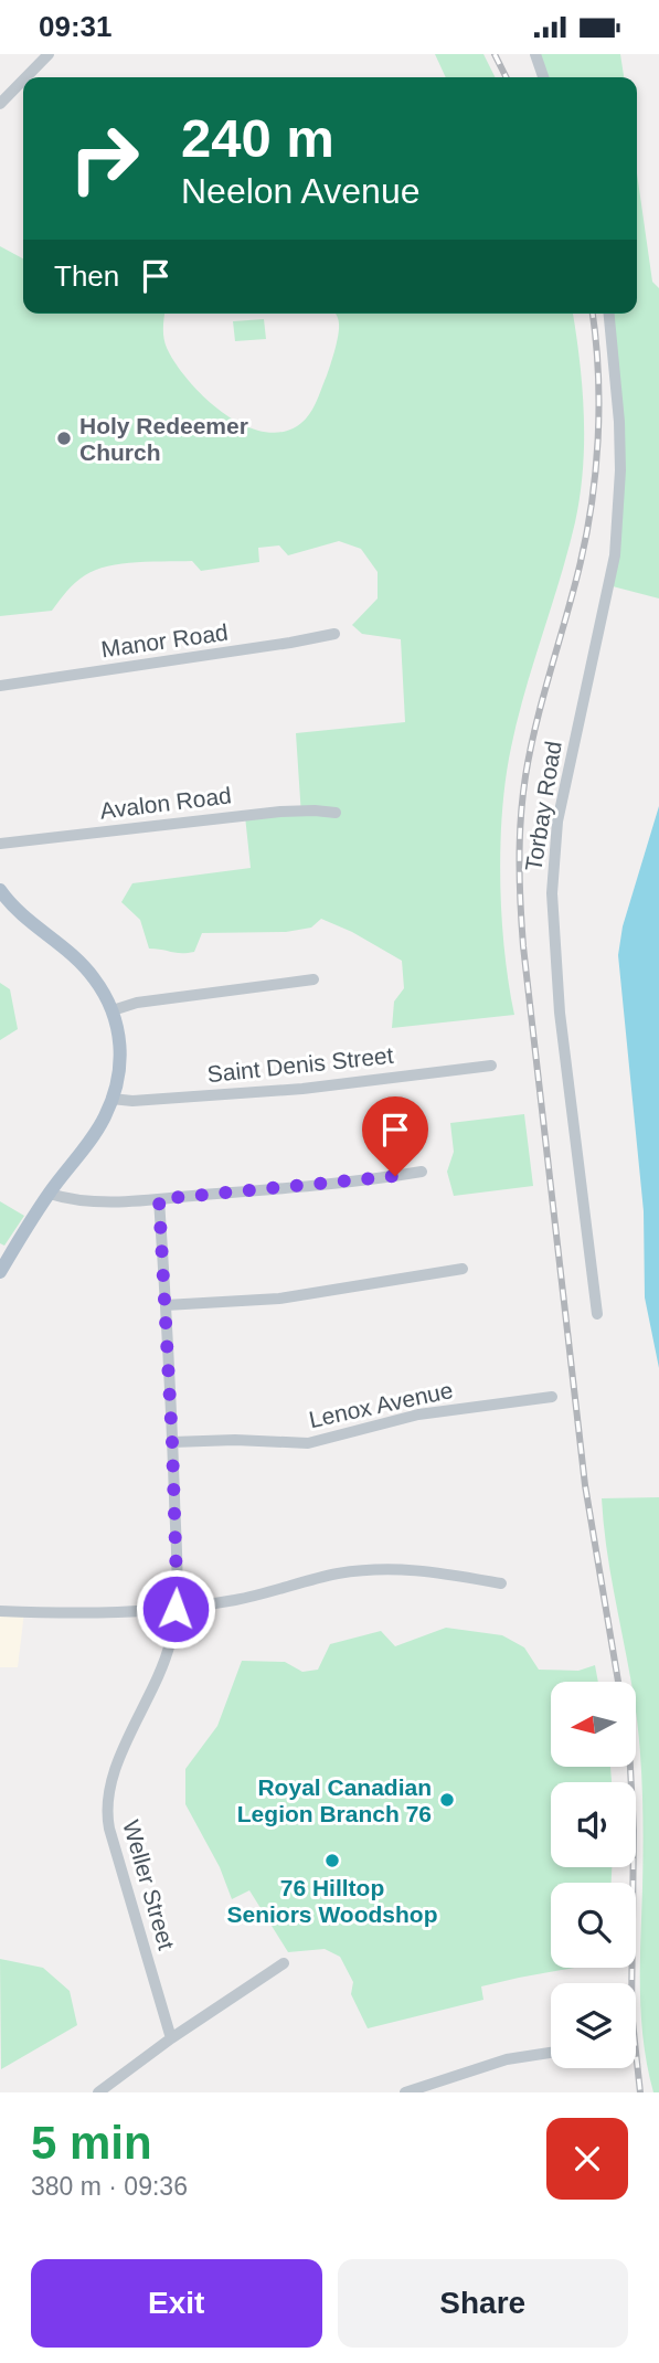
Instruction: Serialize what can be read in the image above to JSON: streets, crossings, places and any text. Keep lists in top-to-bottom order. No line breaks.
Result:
{"streets":{"street":["Manor Road","Avalon Road","Torbay Road","Saint Denis Street","Lenox Avenue","Weller Street"]},"crossings":[["Lenox Avenue","Weller Street"]],"places":["Holy Redeemer Church","Royal Canadian Legion Branch 76","76 Hilltop Seniors Woodshop"],"north":"left","page":{"status":"09:31","turn":["240 m","Neelon Avenue"],"then":"Then","heading":["5 min","380 m · 09:36"],"buttons":["Exit","Share"]}}
